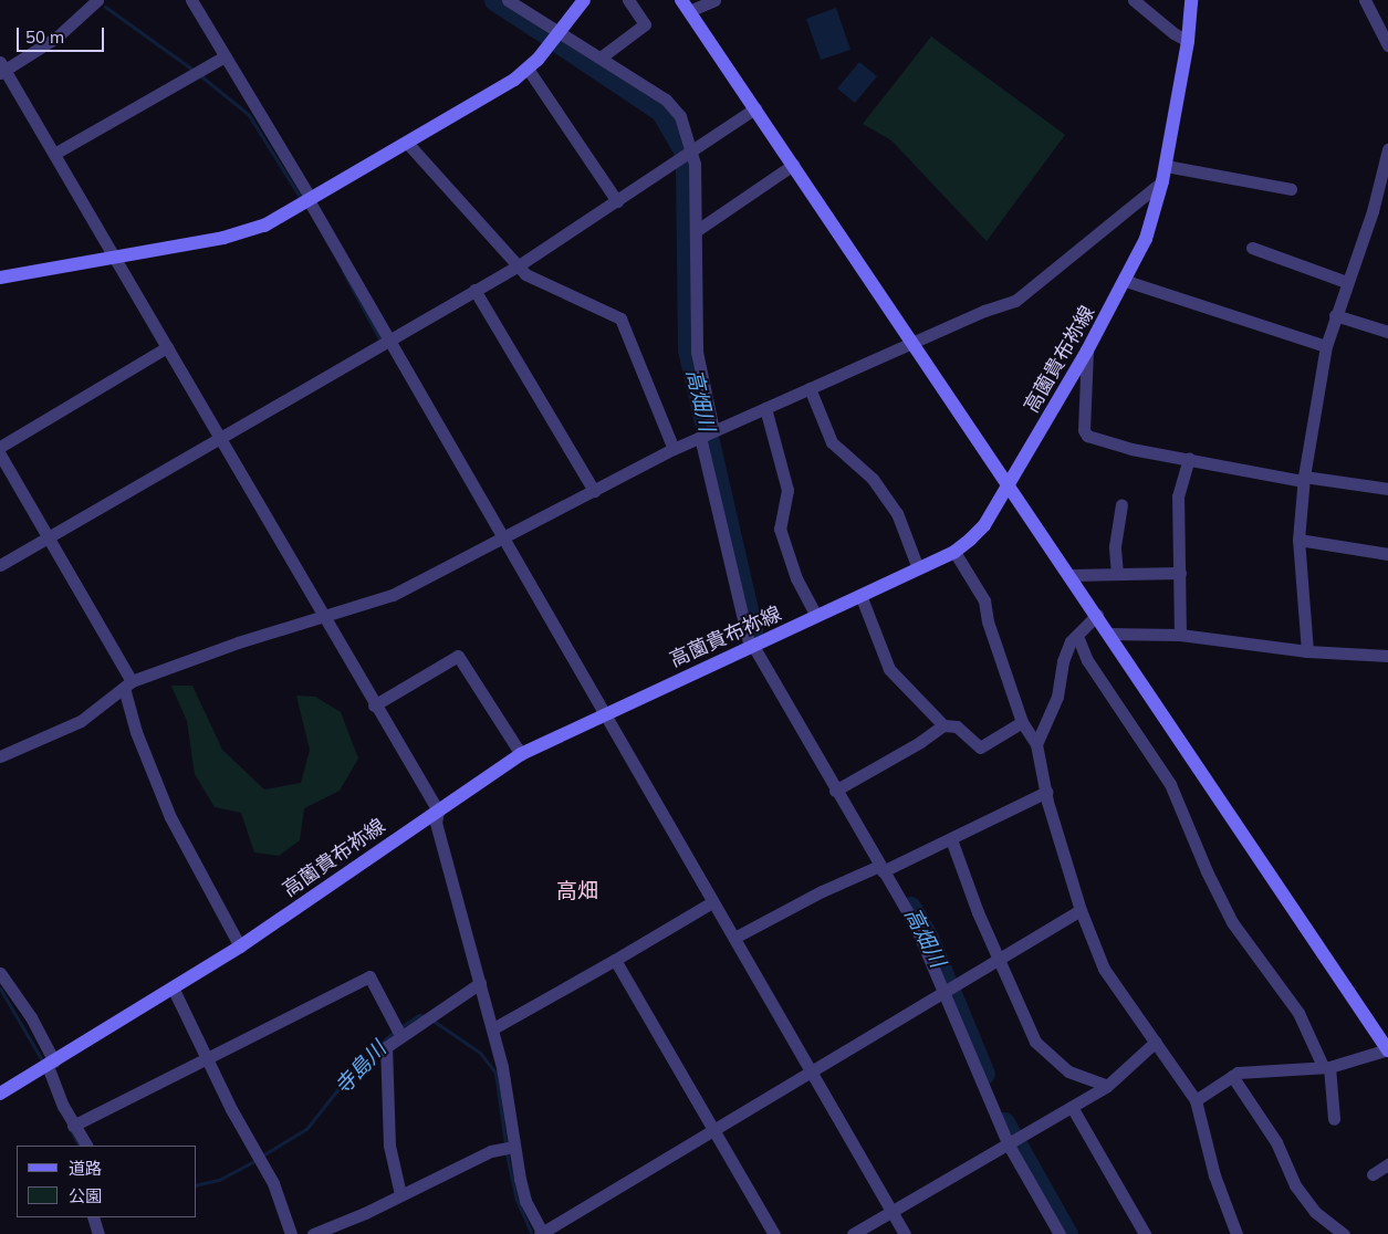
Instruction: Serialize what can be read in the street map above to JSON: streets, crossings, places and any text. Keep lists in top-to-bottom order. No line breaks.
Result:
{"streets":{"street":["高薗貴布祢線"]},"districts":["高畑"],"water":["高畑川","寺島川"],"legend":["道路","公園"],"scale_bar":"50 m"}
